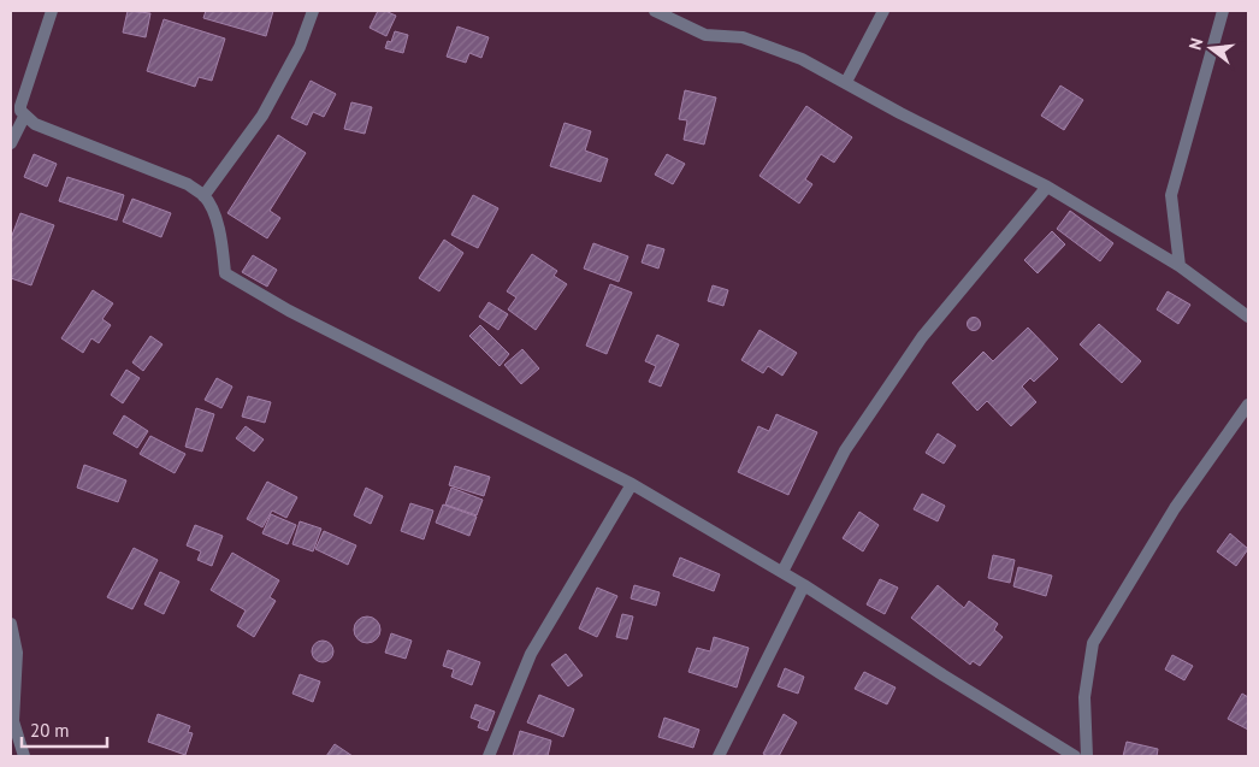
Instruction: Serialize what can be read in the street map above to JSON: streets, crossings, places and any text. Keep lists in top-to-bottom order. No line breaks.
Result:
{"scale_bar":"20 m","north":"left"}
